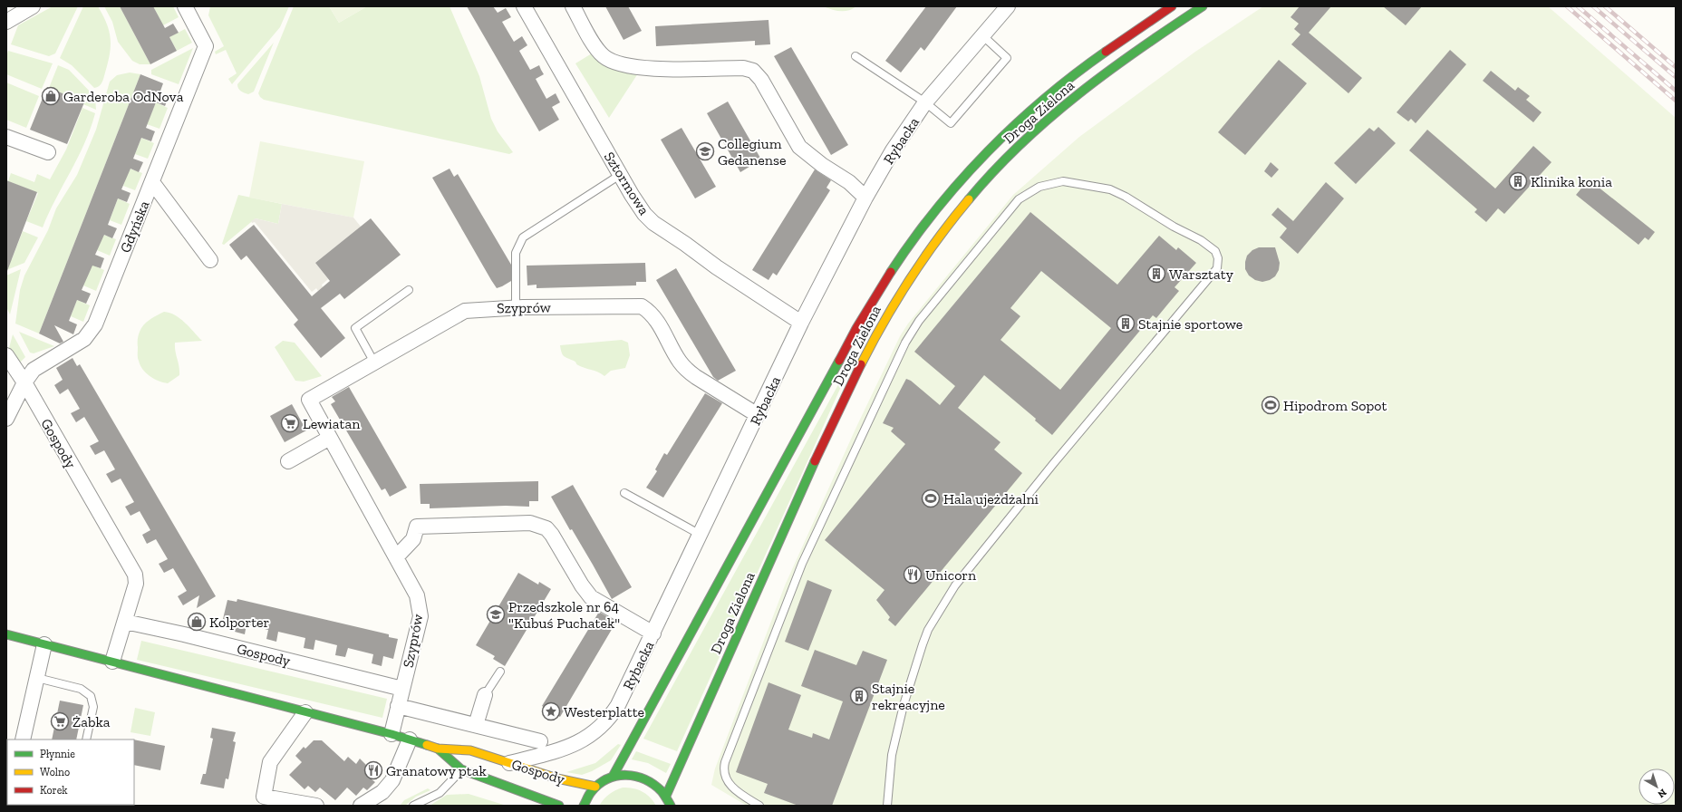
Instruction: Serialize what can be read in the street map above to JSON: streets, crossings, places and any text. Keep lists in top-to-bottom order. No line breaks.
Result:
{"streets":{"street":["Droga Zielona","Rybacka","Sztormowa","Gdyńska","Szyprów","Gospody"]},"crossings":[["Rybacka","Sztormowa"],["Rybacka","Szyprów"],["Rybacka","Gospody"],["Gdyńska","Gospody"],["Szyprów","Gospody"]],"places":{"shop":["Garderoba OdNova","Kolporter"],"school or university":["Collegium Gedanense","Przedszkole nr 64 \"Kubuś Puchatek\""],"building":["Klinika konia","Warsztaty","Stajnie sportowe","Stajnie rekreacyjne"],"sports":["Hipodrom Sopot","Hala ujeżdżalni"],"supermarket":["Lewiatan","Żabka"],"restaurant":["Unicorn","Granatowy ptak"],"place":["Westerplatte"]},"legend":["Płynnie","Wolno","Korek"],"north":"bottom right"}
